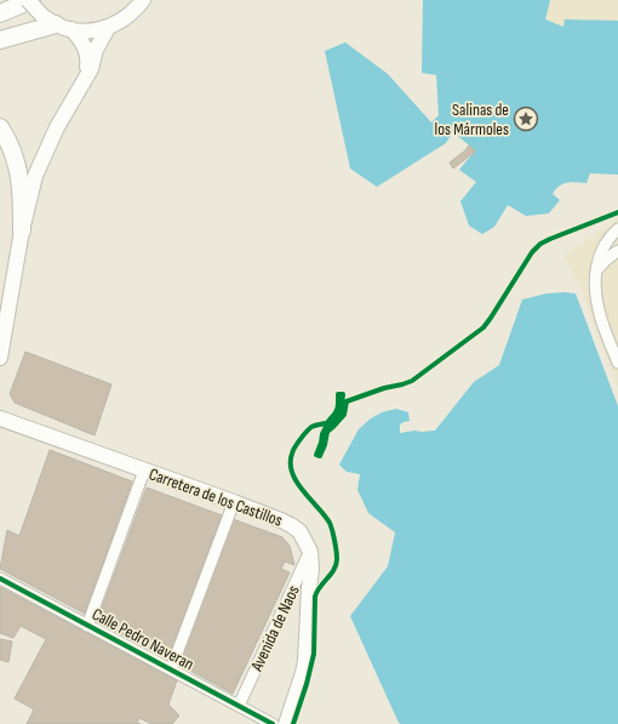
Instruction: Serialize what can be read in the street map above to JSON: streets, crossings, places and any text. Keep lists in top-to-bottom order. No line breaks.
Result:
{"streets":{"main road":["Carretera de los Castillos"],"street":["Avenida de Naos","Calle Pedro Naveran"]},"crossings":[["Carretera de los Castillos","Avenida de Naos"],["Avenida de Naos","Calle Pedro Naveran"]],"places":{"place":["Salinas de los Mármoles"]}}
